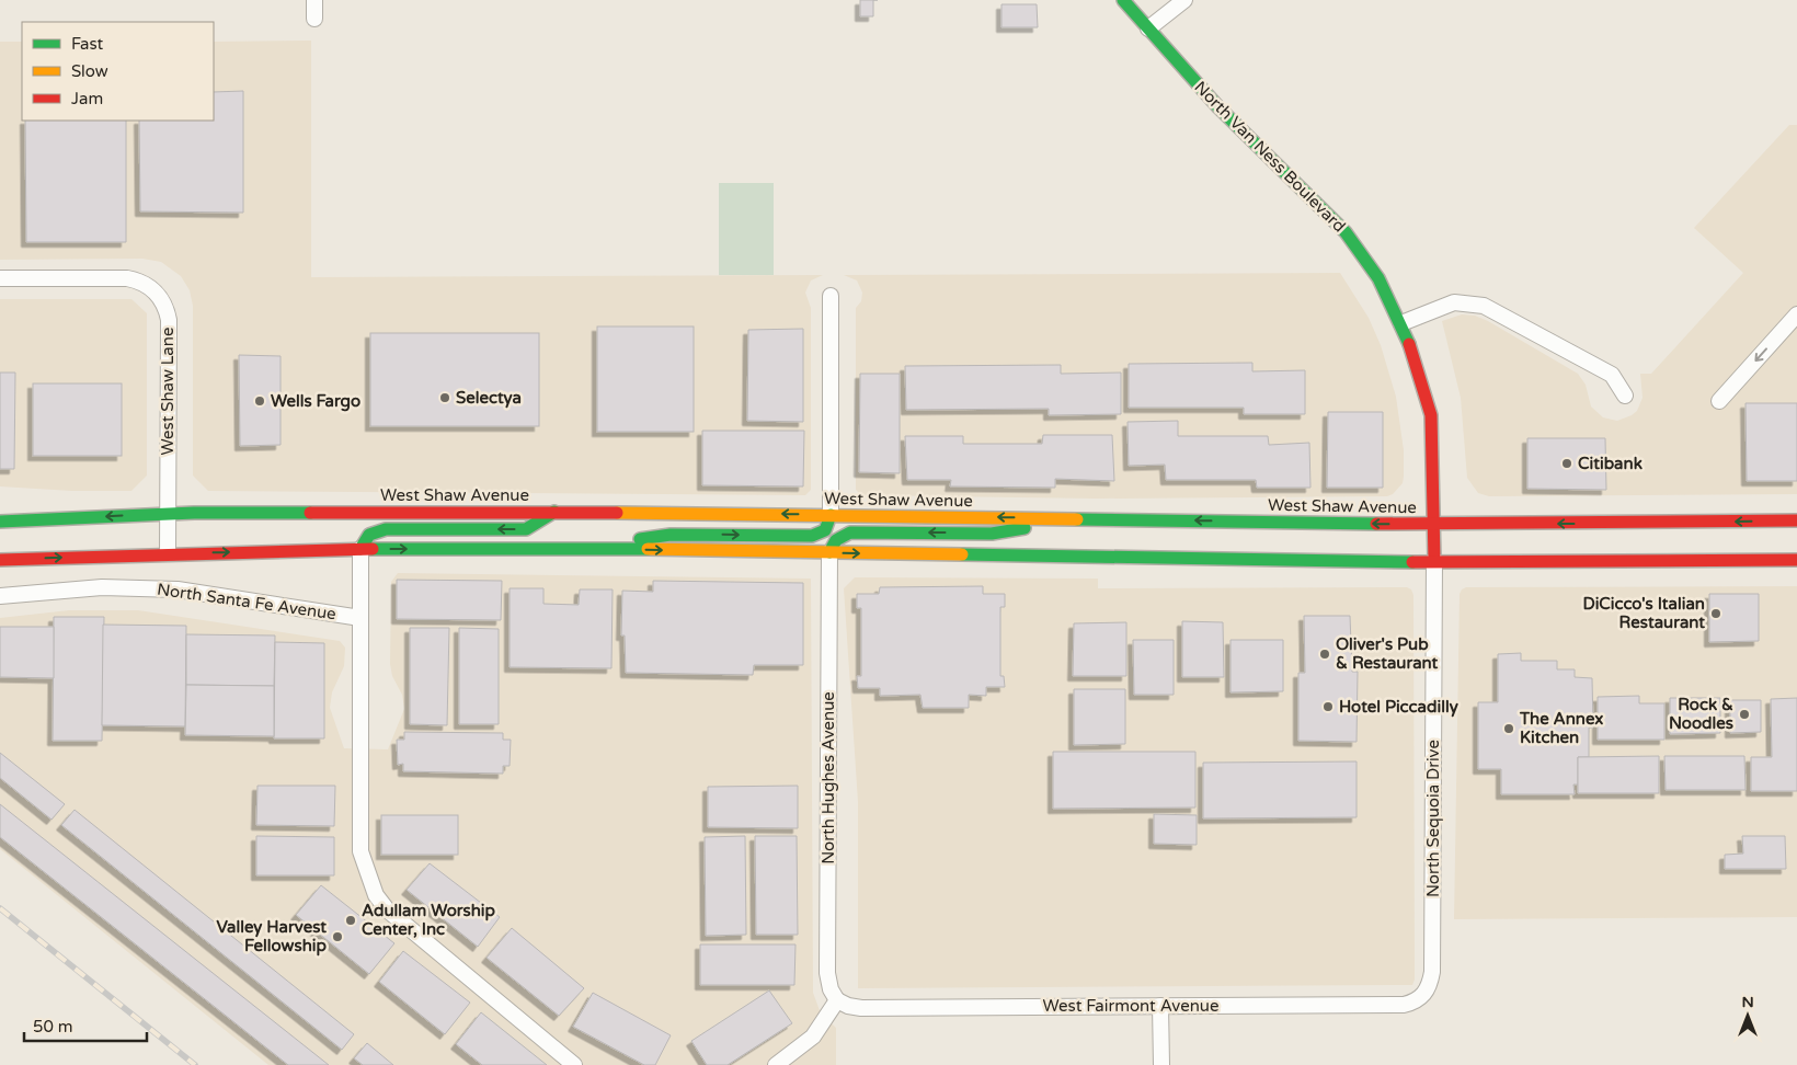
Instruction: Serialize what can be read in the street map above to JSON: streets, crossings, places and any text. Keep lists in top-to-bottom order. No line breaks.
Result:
{"streets":{"main road":["North Van Ness Boulevard","West Shaw Avenue","North Sequoia Drive"],"street":["West Shaw Lane","North Santa Fe Avenue","North Hughes Avenue","West Fairmont Avenue"]},"crossings":[["North Van Ness Boulevard","West Shaw Avenue"],["North Van Ness Boulevard","North Sequoia Drive"],["West Shaw Lane","West Shaw Avenue"],["North Hughes Avenue","West Fairmont Avenue"],["North Sequoia Drive","West Fairmont Avenue"]],"places":["Selectya","Wells Fargo","Citibank","DiCicco's Italian Restaurant","Oliver's Pub & Restaurant","Hotel Piccadilly","Rock & Noodles","The Annex Kitchen","Adullam Worship Center, Inc","Valley Harvest Fellowship"],"legend":["Fast","Slow","Jam"],"scale_bar":"50 m","north":"top"}
